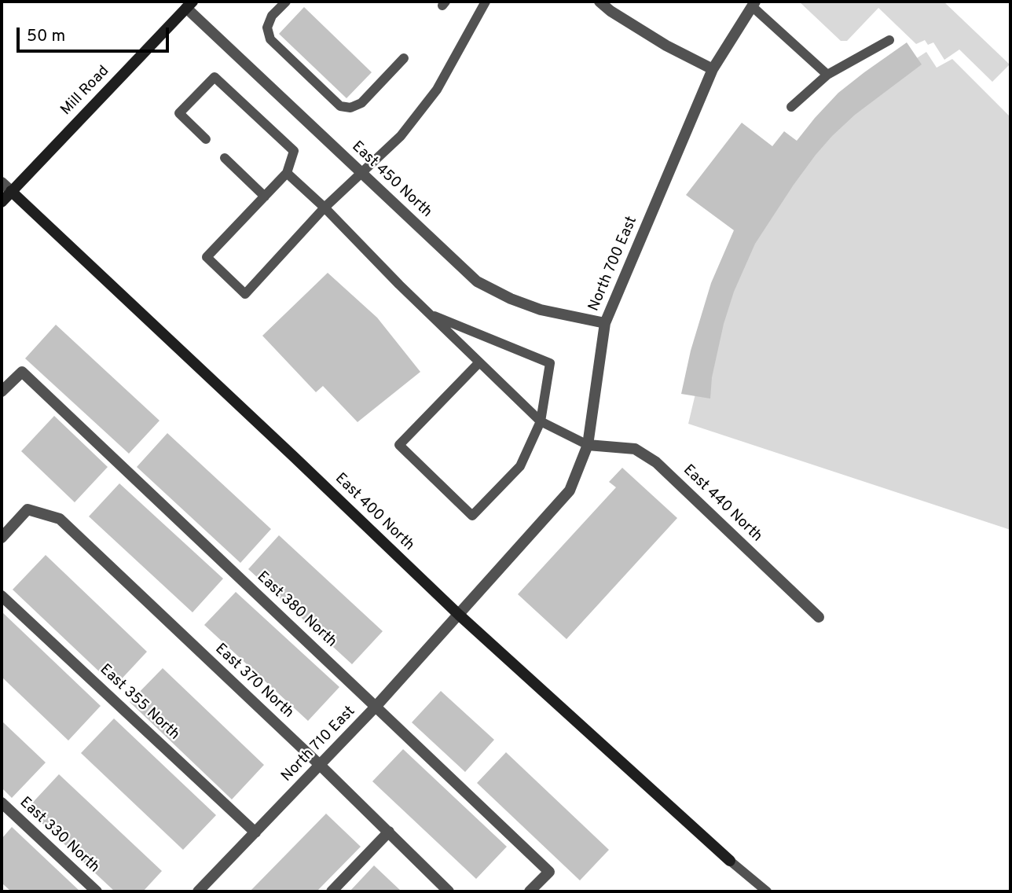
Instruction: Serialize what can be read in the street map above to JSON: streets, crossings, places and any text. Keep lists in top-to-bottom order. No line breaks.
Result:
{"streets":{"street":["Mill Road","East 450 North","North 700 East","East 440 North","East 400 North","East 380 North","East 370 North","East 355 North","North 710 East","East 330 North"]},"crossings":[["Mill Road","East 450 North"],["Mill Road","East 400 North"],["East 450 North","North 700 East"],["North 700 East","East 440 North"],["North 700 East","East 400 North"],["North 700 East","North 710 East"],["East 400 North","North 710 East"],["East 380 North","North 710 East"],["East 370 North","North 710 East"],["East 355 North","North 710 East"]],"scale_bar":"50 m"}
